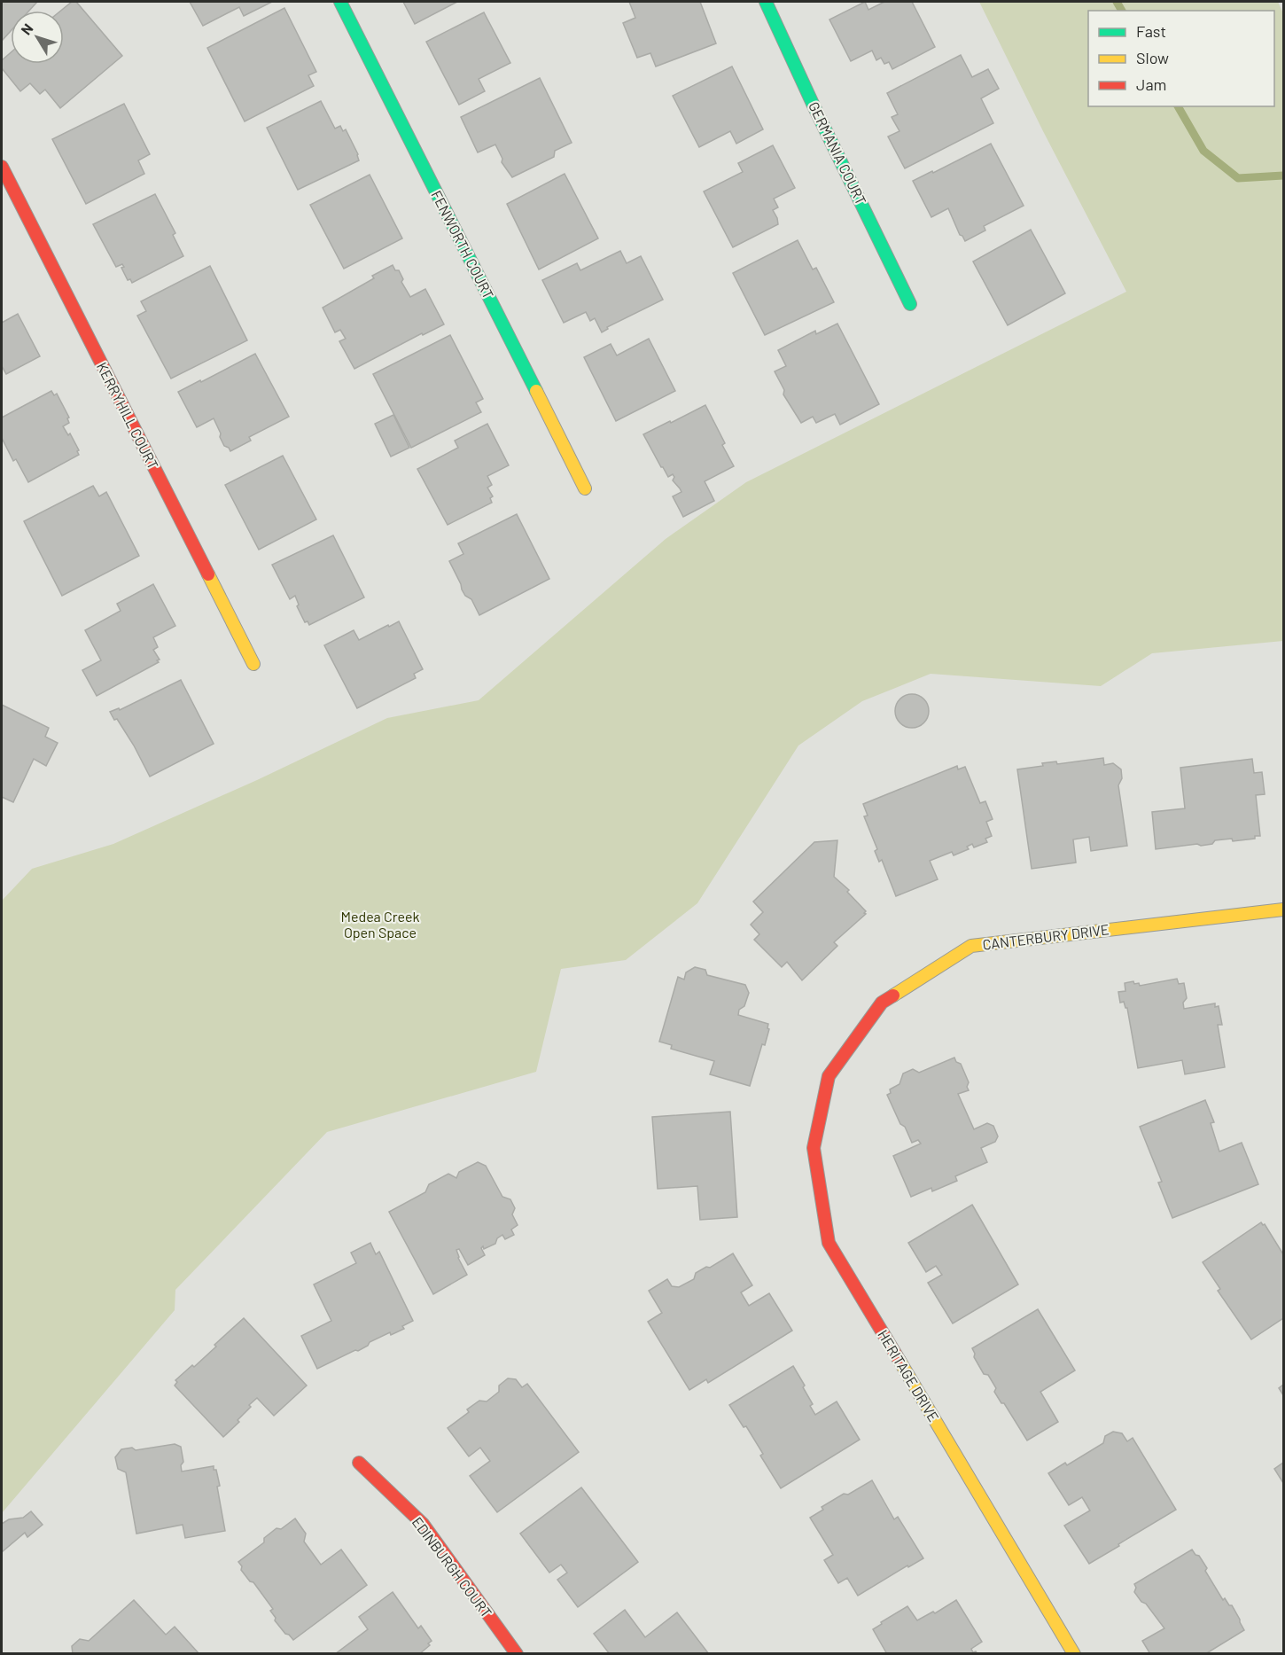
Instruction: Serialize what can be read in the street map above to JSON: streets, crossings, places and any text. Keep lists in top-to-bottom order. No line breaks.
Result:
{"streets":{"street":["GERMANIA COURT","FENWORTH COURT","KERRYHILL COURT","CANTERBURY DRIVE","HERITAGE DRIVE","EDINBURGH COURT"]},"crossings":[["CANTERBURY DRIVE","HERITAGE DRIVE"]],"parks":["Medea Creek Open Space"],"legend":["Fast","Slow","Jam"],"north":"top left"}
